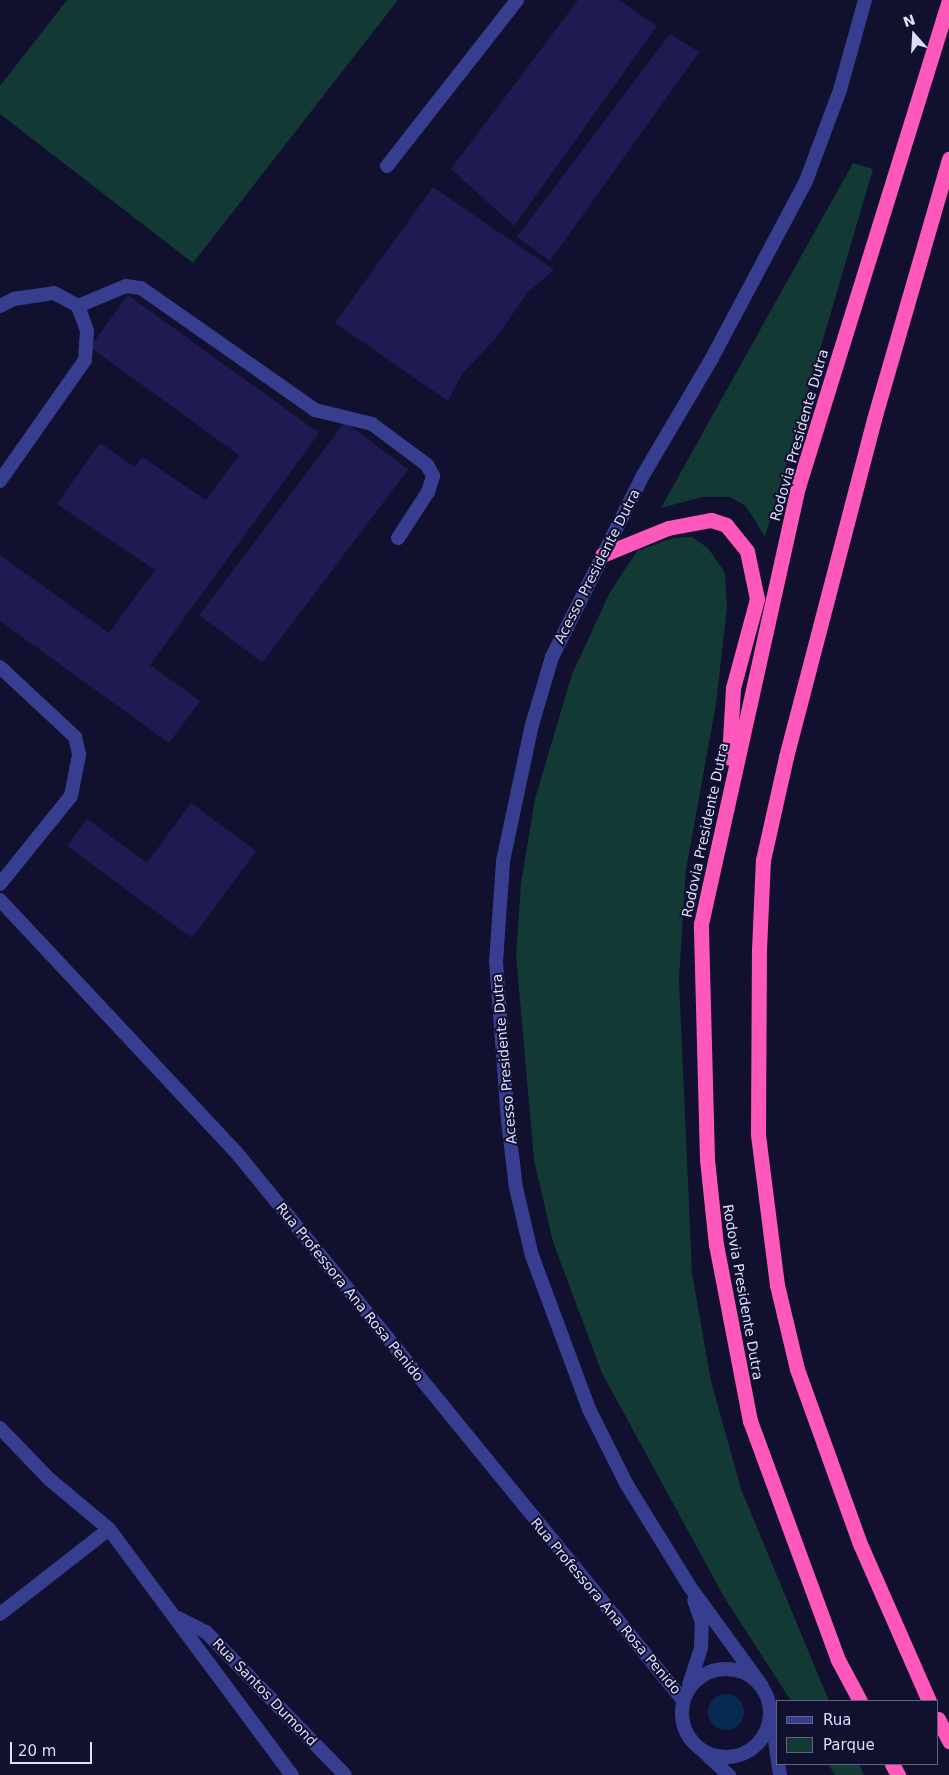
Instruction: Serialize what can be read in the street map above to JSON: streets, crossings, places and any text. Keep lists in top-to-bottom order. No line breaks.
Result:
{"streets":{"highway":["Rodovia Presidente Dutra"],"street":["Acesso Presidente Dutra","Rua Professora Ana Rosa Penido","Rua Santos Dumond"]},"legend":["Rua","Parque"],"scale_bar":"20 m","north":"top"}
